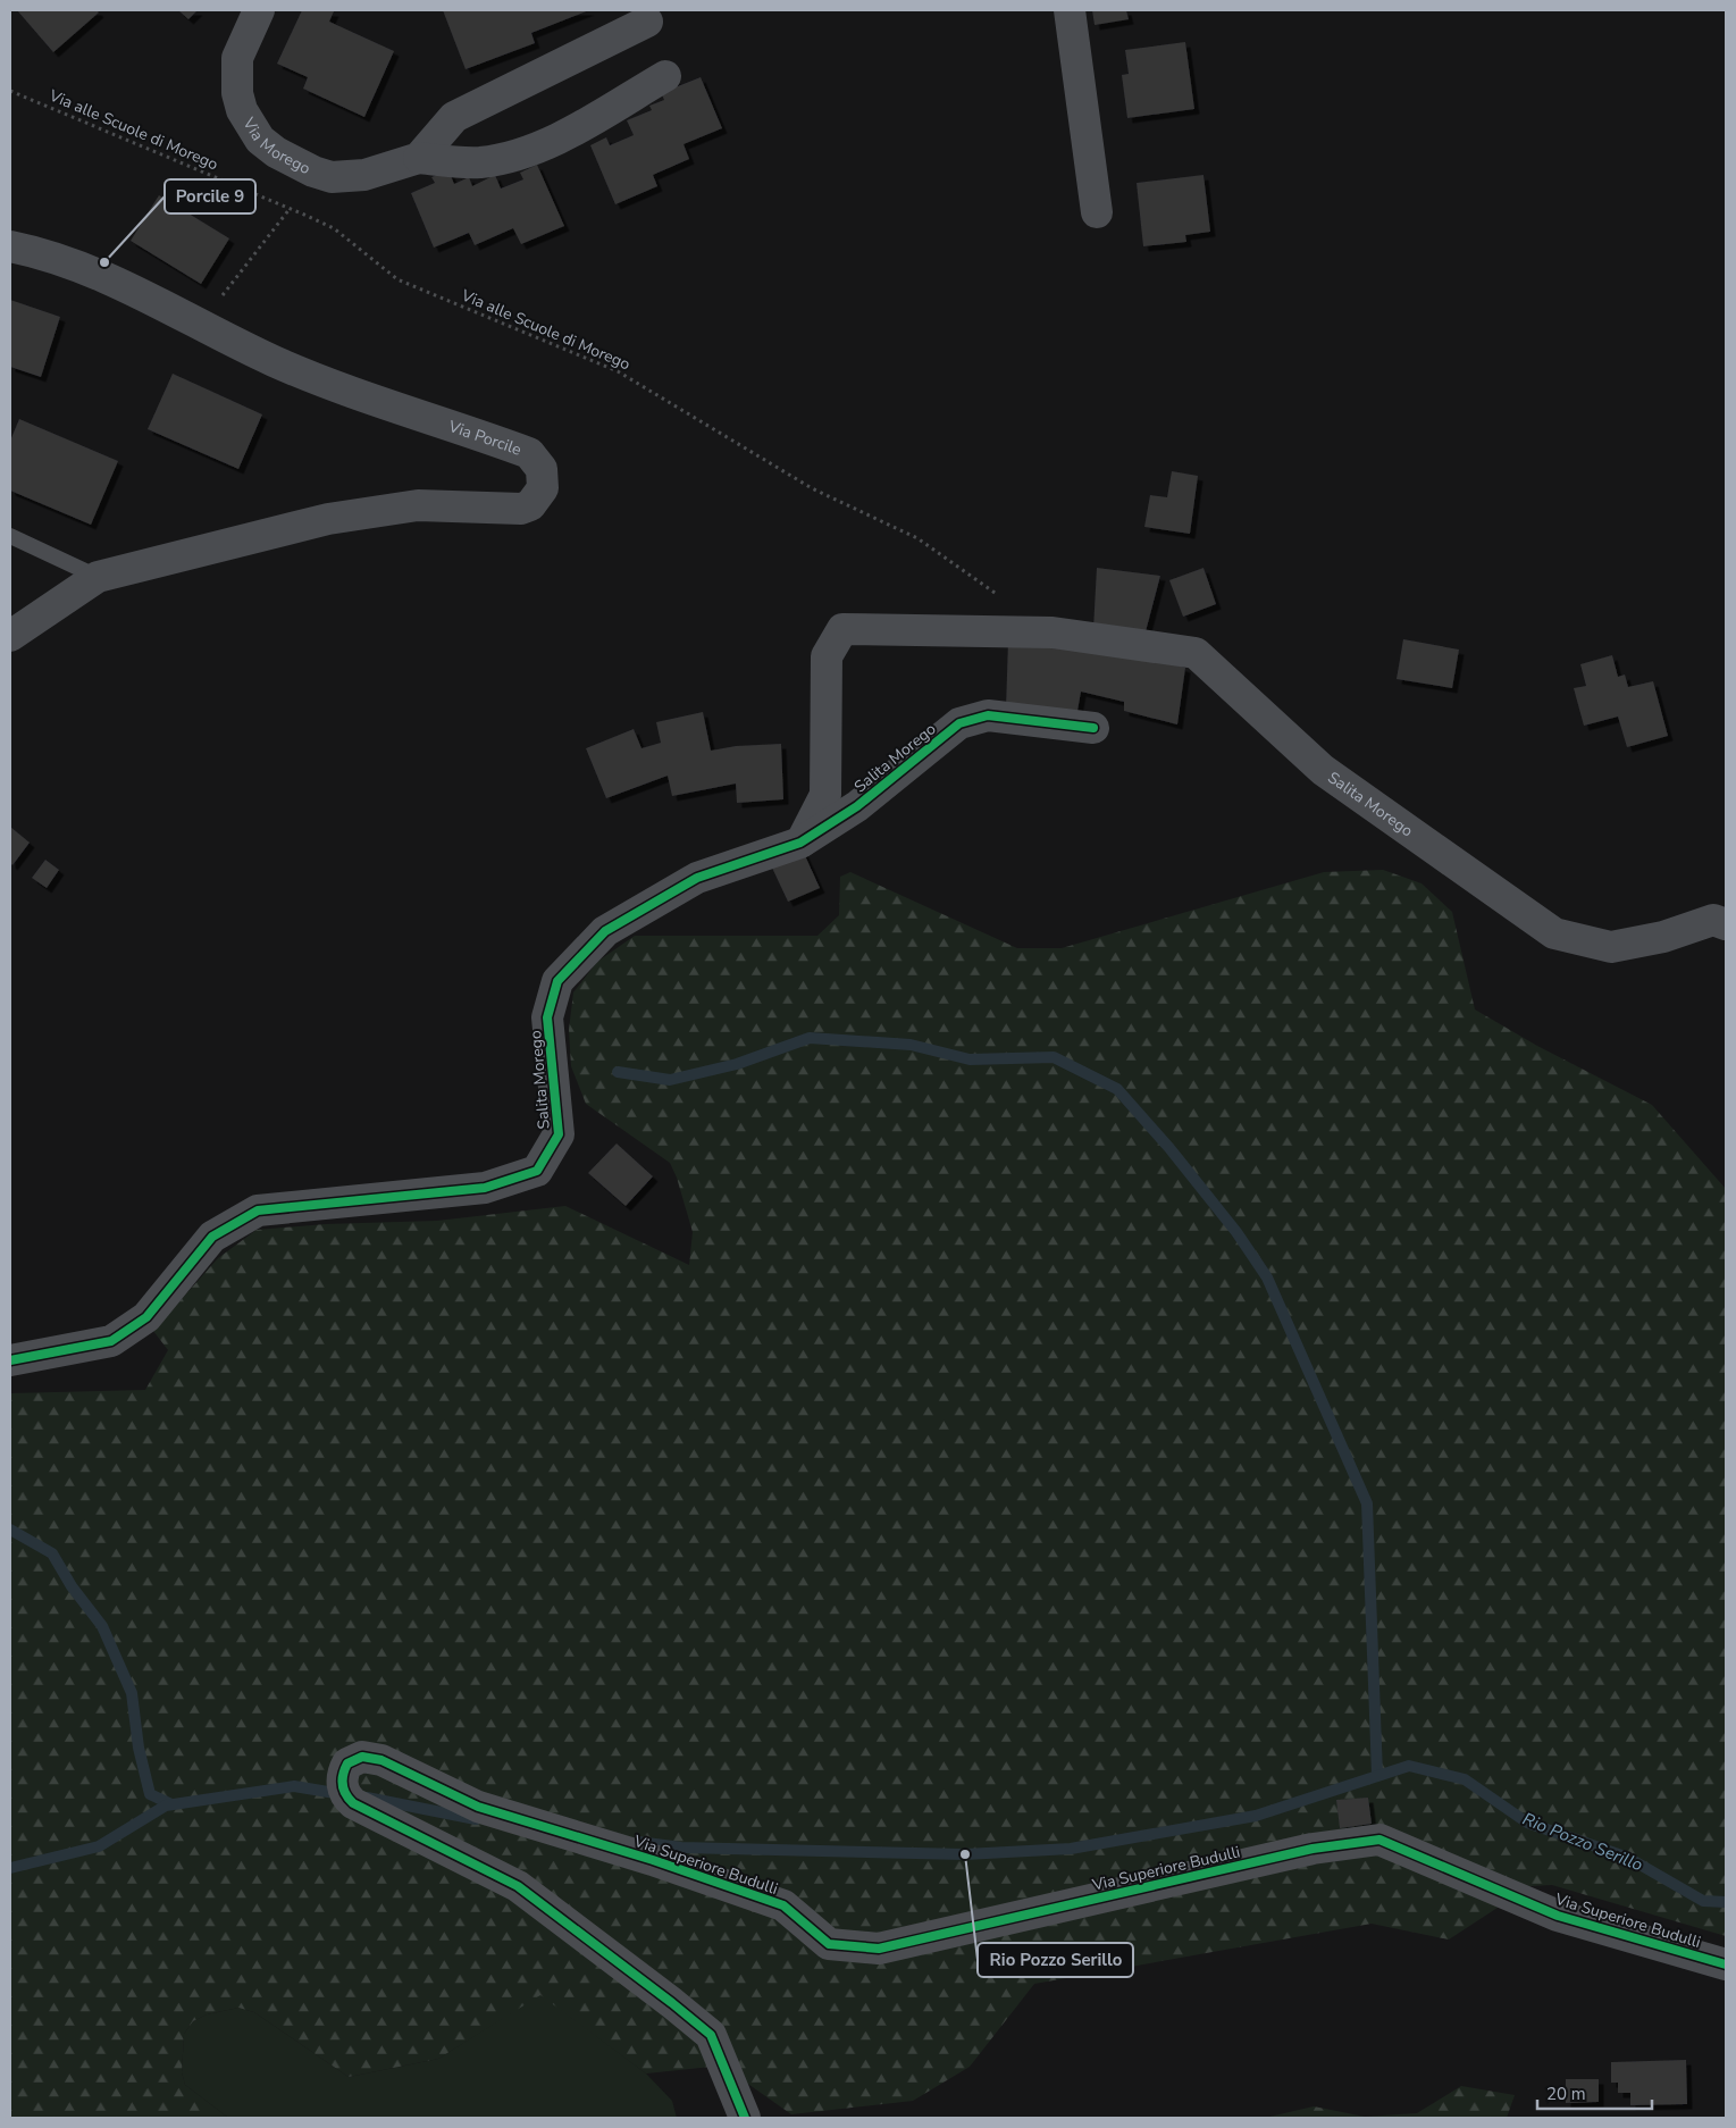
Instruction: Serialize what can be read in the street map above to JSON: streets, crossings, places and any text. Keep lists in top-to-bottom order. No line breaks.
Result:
{"streets":{"street":["Via Morego","Via Porcile","Salita Morego","Via Superiore Budulli"],"path":["Via alle Scuole di Morego"]},"water":["Rio Pozzo Serillo"],"places":["Porcile 9","Rio Pozzo Serillo"],"scale_bar":"20 m"}
